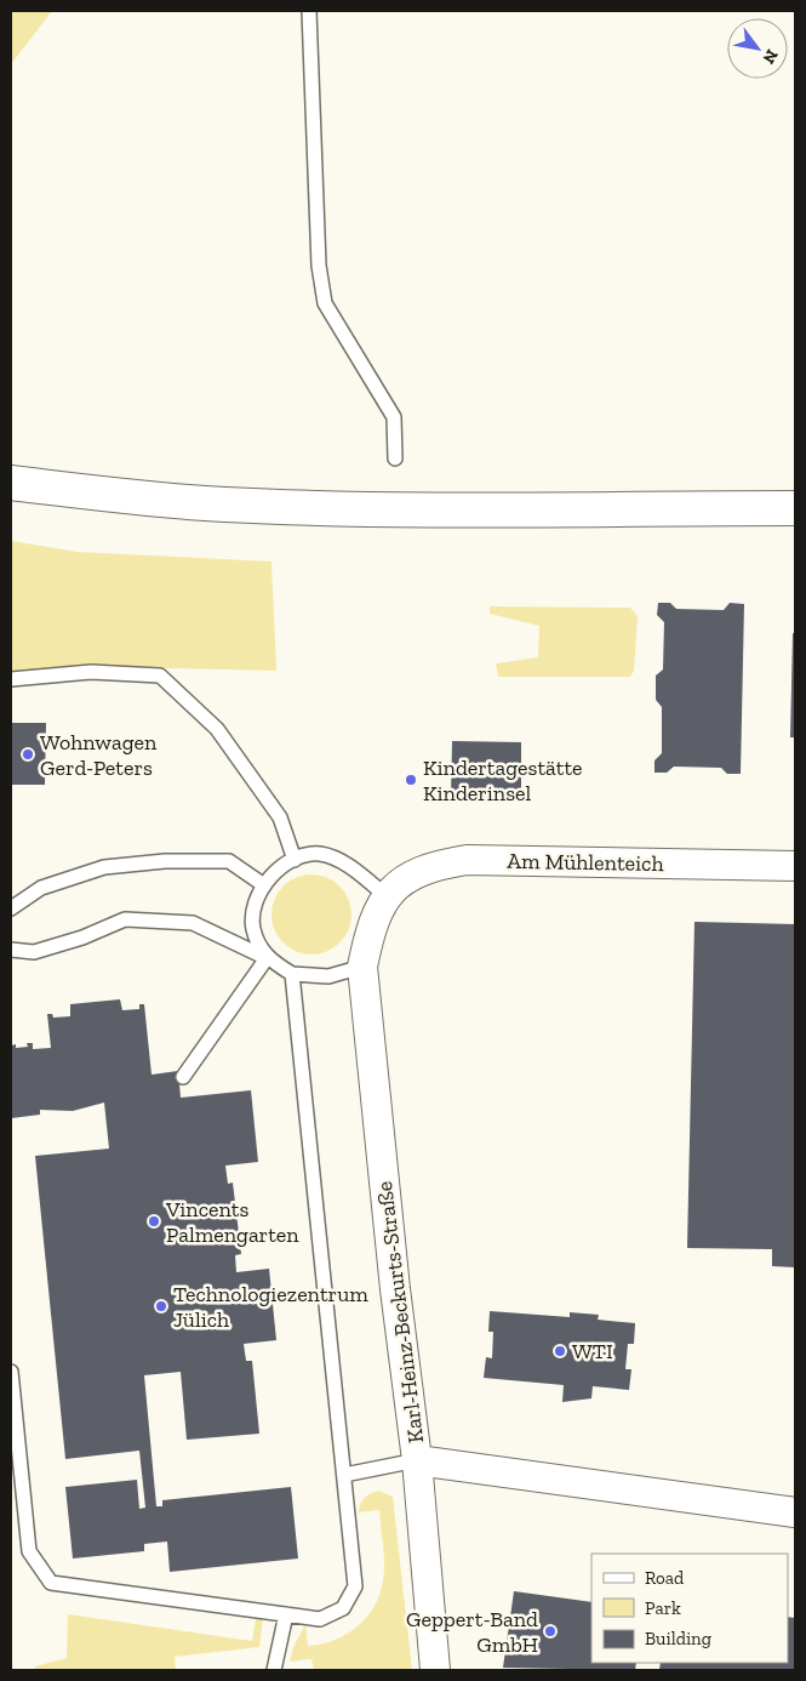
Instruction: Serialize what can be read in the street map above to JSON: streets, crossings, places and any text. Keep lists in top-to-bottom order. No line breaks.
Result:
{"streets":{"street":["Am Mühlenteich","Karl-Heinz-Beckurts-Straße"]},"crossings":[["Am Mühlenteich","Karl-Heinz-Beckurts-Straße"]],"places":["Wohnwagen Gerd-Peters","Kindertagestätte Kinderinsel","Vincents Palmengarten","Technologiezentrum Jülich","WTI","Geppert-Band GmbH"],"legend":["Road","Park","Building"],"north":"bottom right"}
